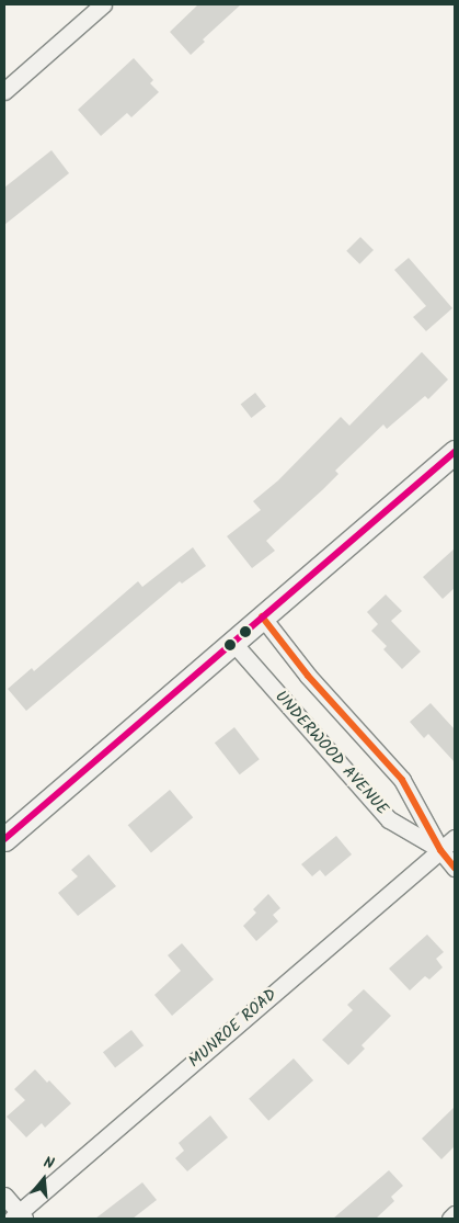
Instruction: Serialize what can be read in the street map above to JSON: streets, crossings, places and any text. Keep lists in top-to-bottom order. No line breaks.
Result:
{"streets":{"street":["UNDERWOOD AVENUE","MUNROE ROAD"]},"crossings":[["UNDERWOOD AVENUE","MUNROE ROAD"]],"north":"top"}
